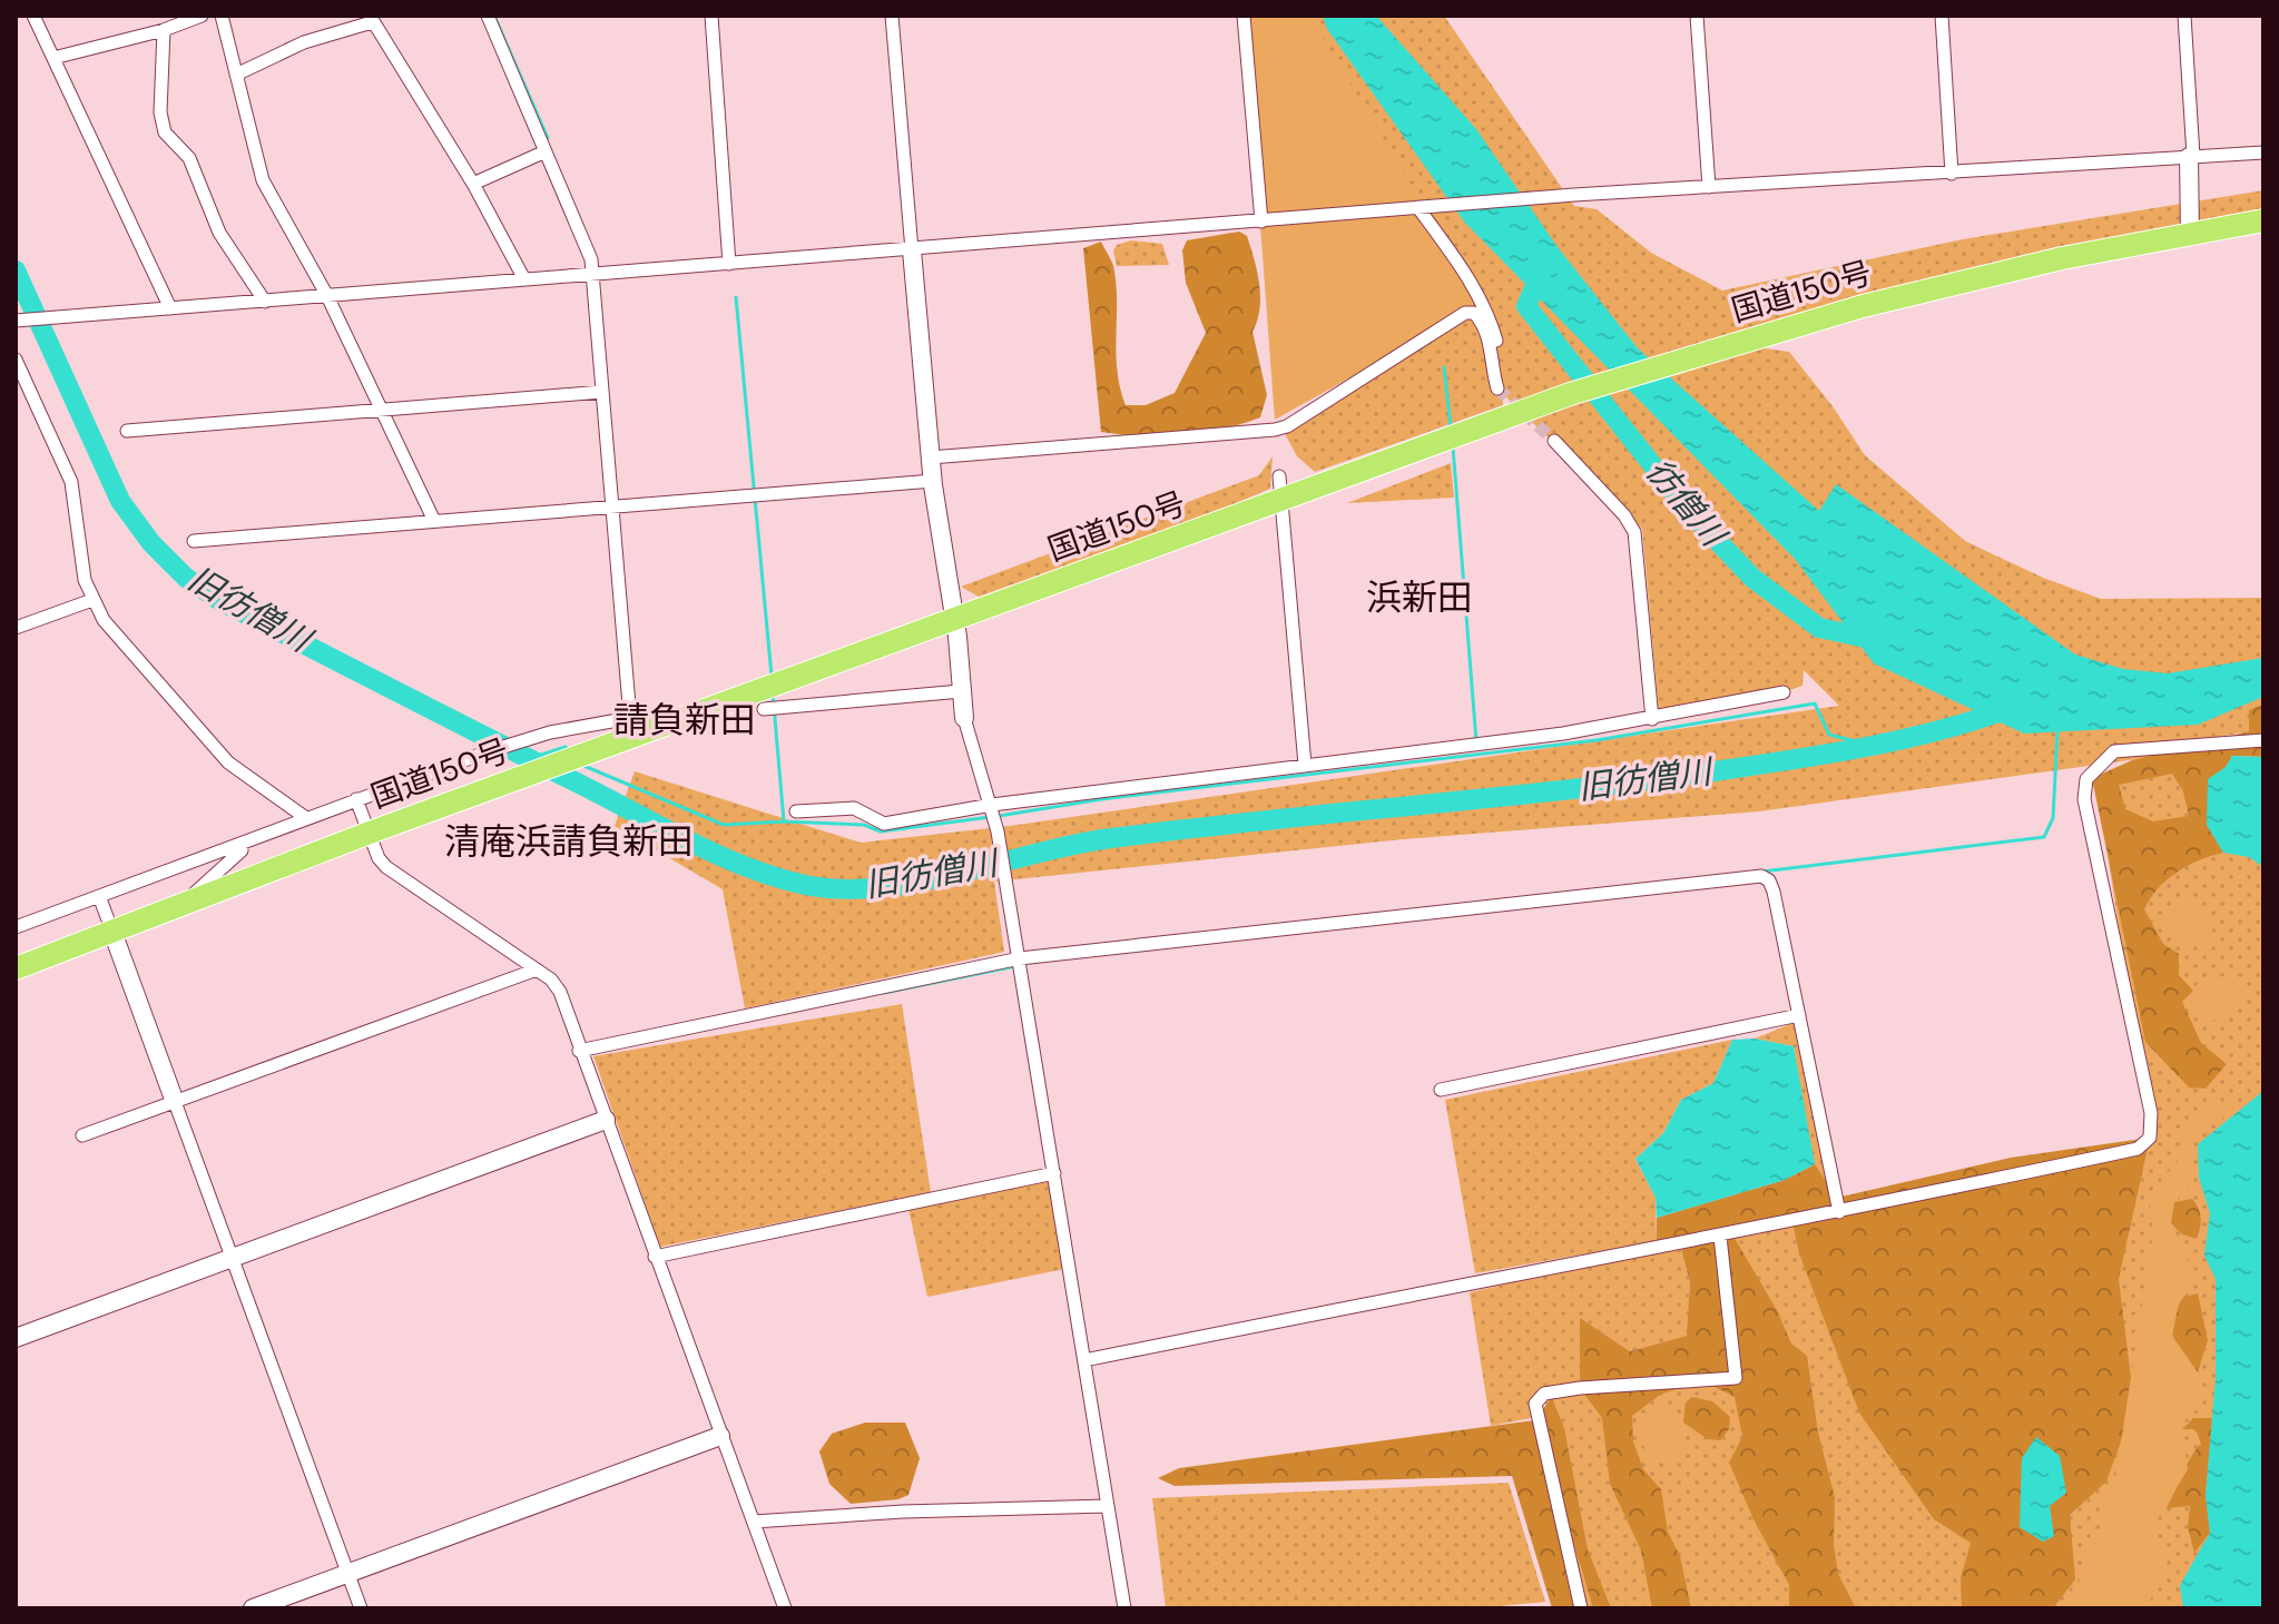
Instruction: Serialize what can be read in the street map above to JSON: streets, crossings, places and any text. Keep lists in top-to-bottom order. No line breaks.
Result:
{"streets":{"highway":["国道150号"]},"districts":["浜新田","請負新田","清庵浜請負新田"],"water":["彷僧川","旧彷僧川"]}
